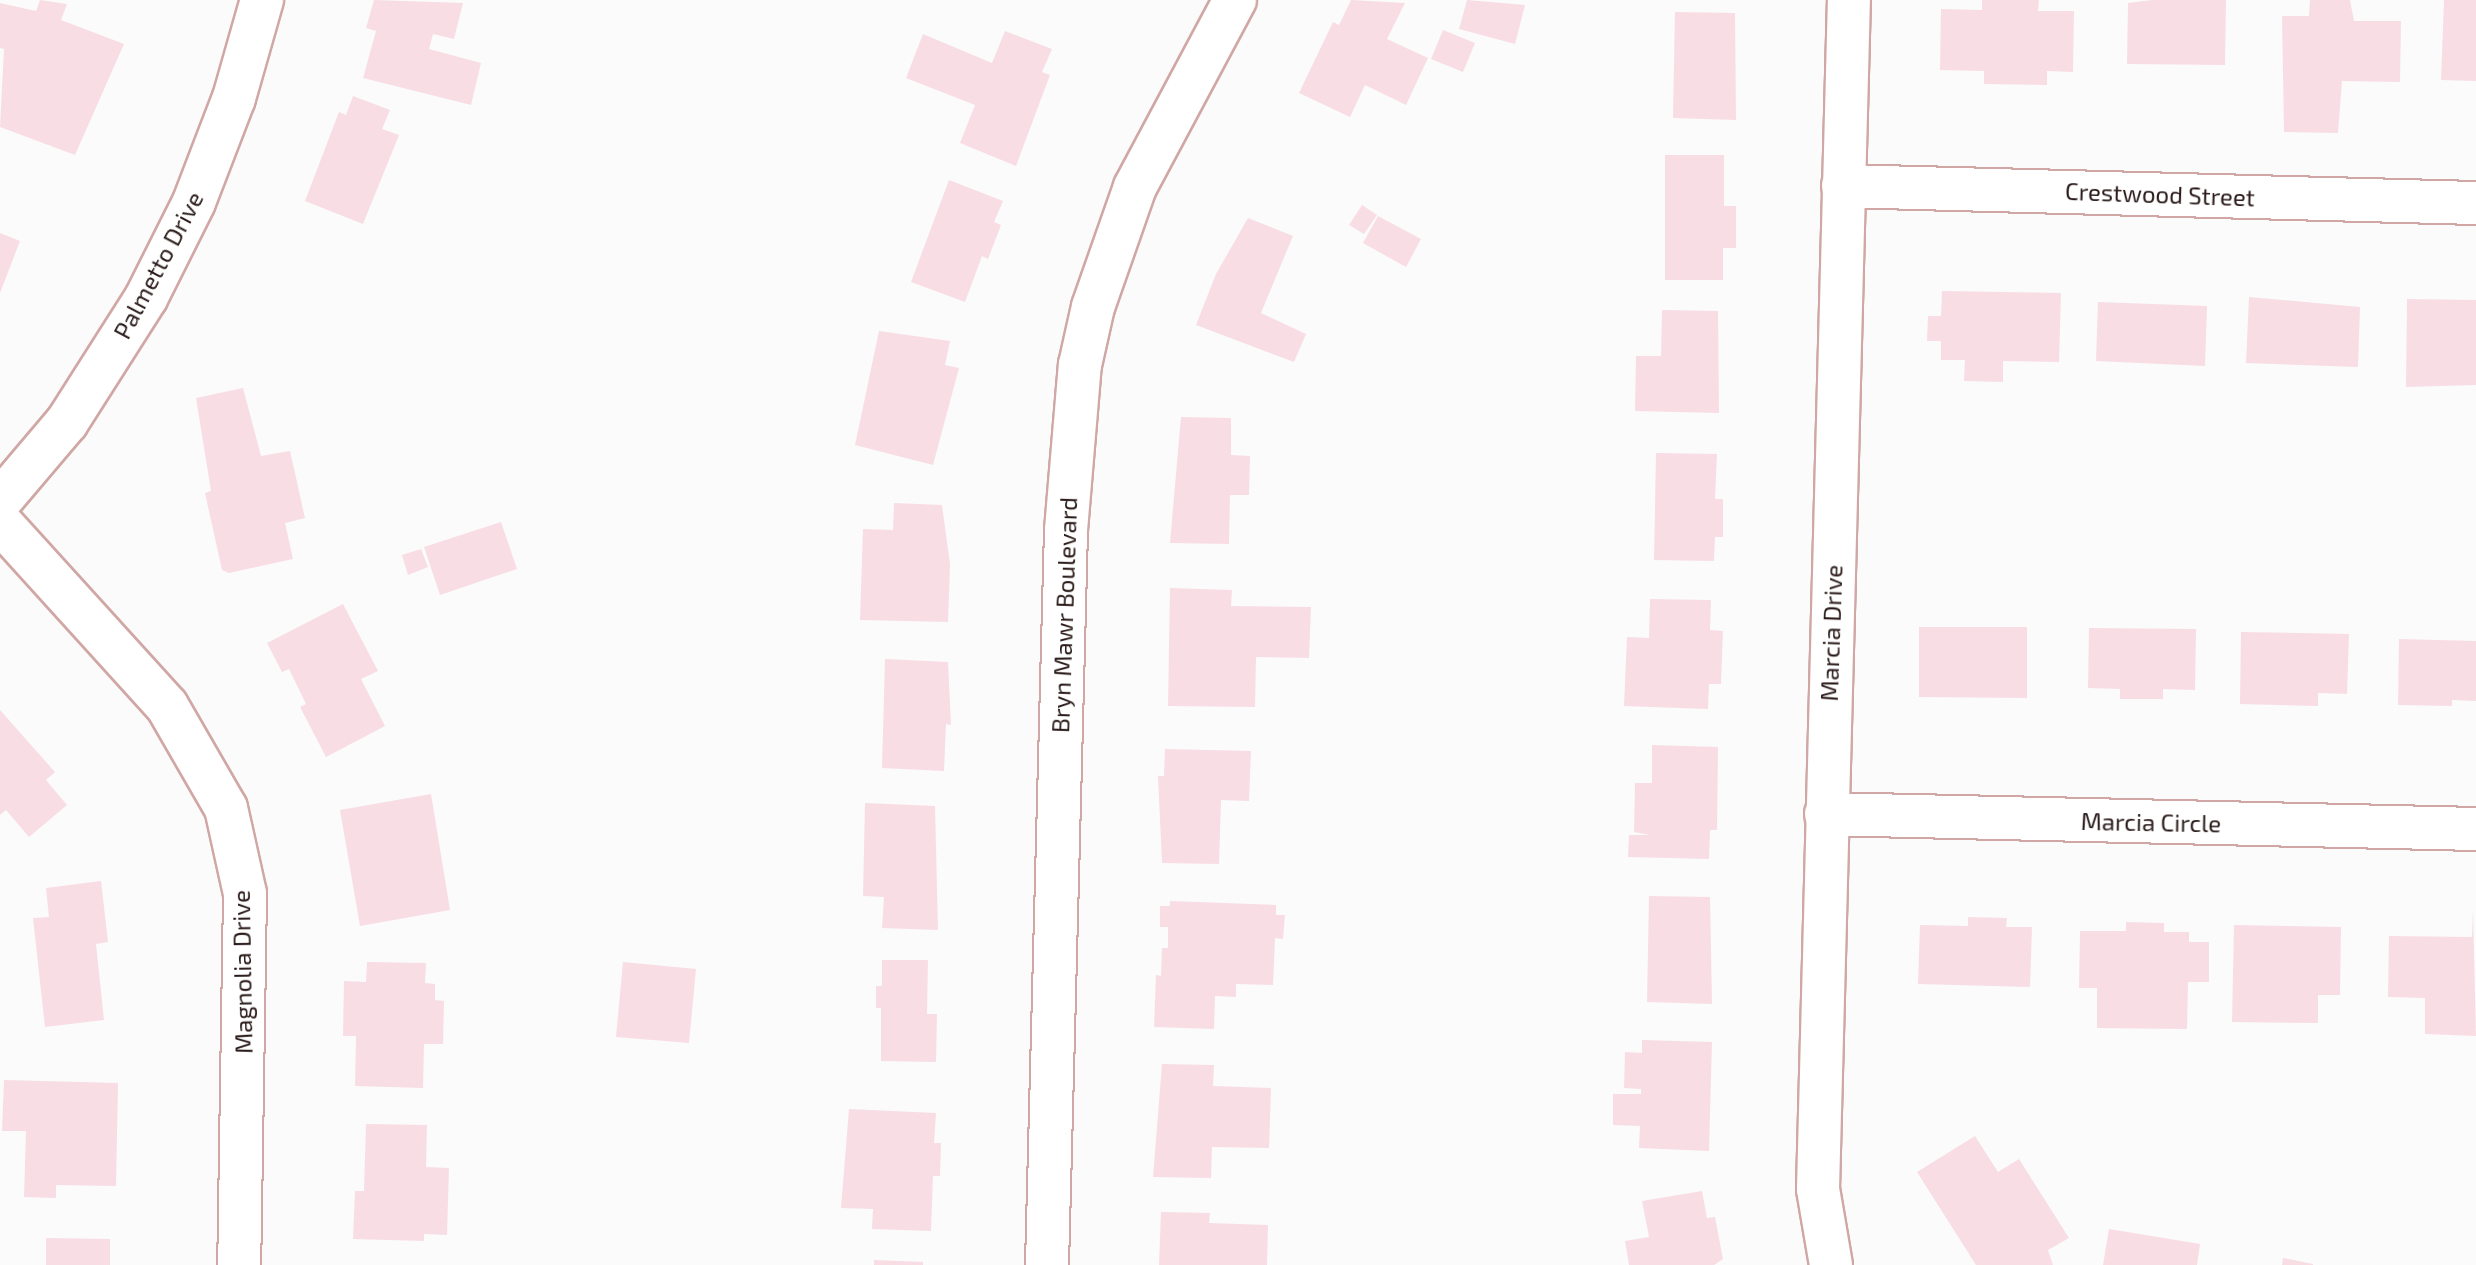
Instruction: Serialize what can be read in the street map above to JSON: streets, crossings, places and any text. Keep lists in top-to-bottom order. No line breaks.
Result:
{"streets":{"street":["Crestwood Street","Palmetto Drive","Bryn Mawr Boulevard","Marcia Drive","Marcia Circle","Magnolia Drive"]},"crossings":[["Crestwood Street","Marcia Drive"],["Marcia Drive","Marcia Circle"]]}
